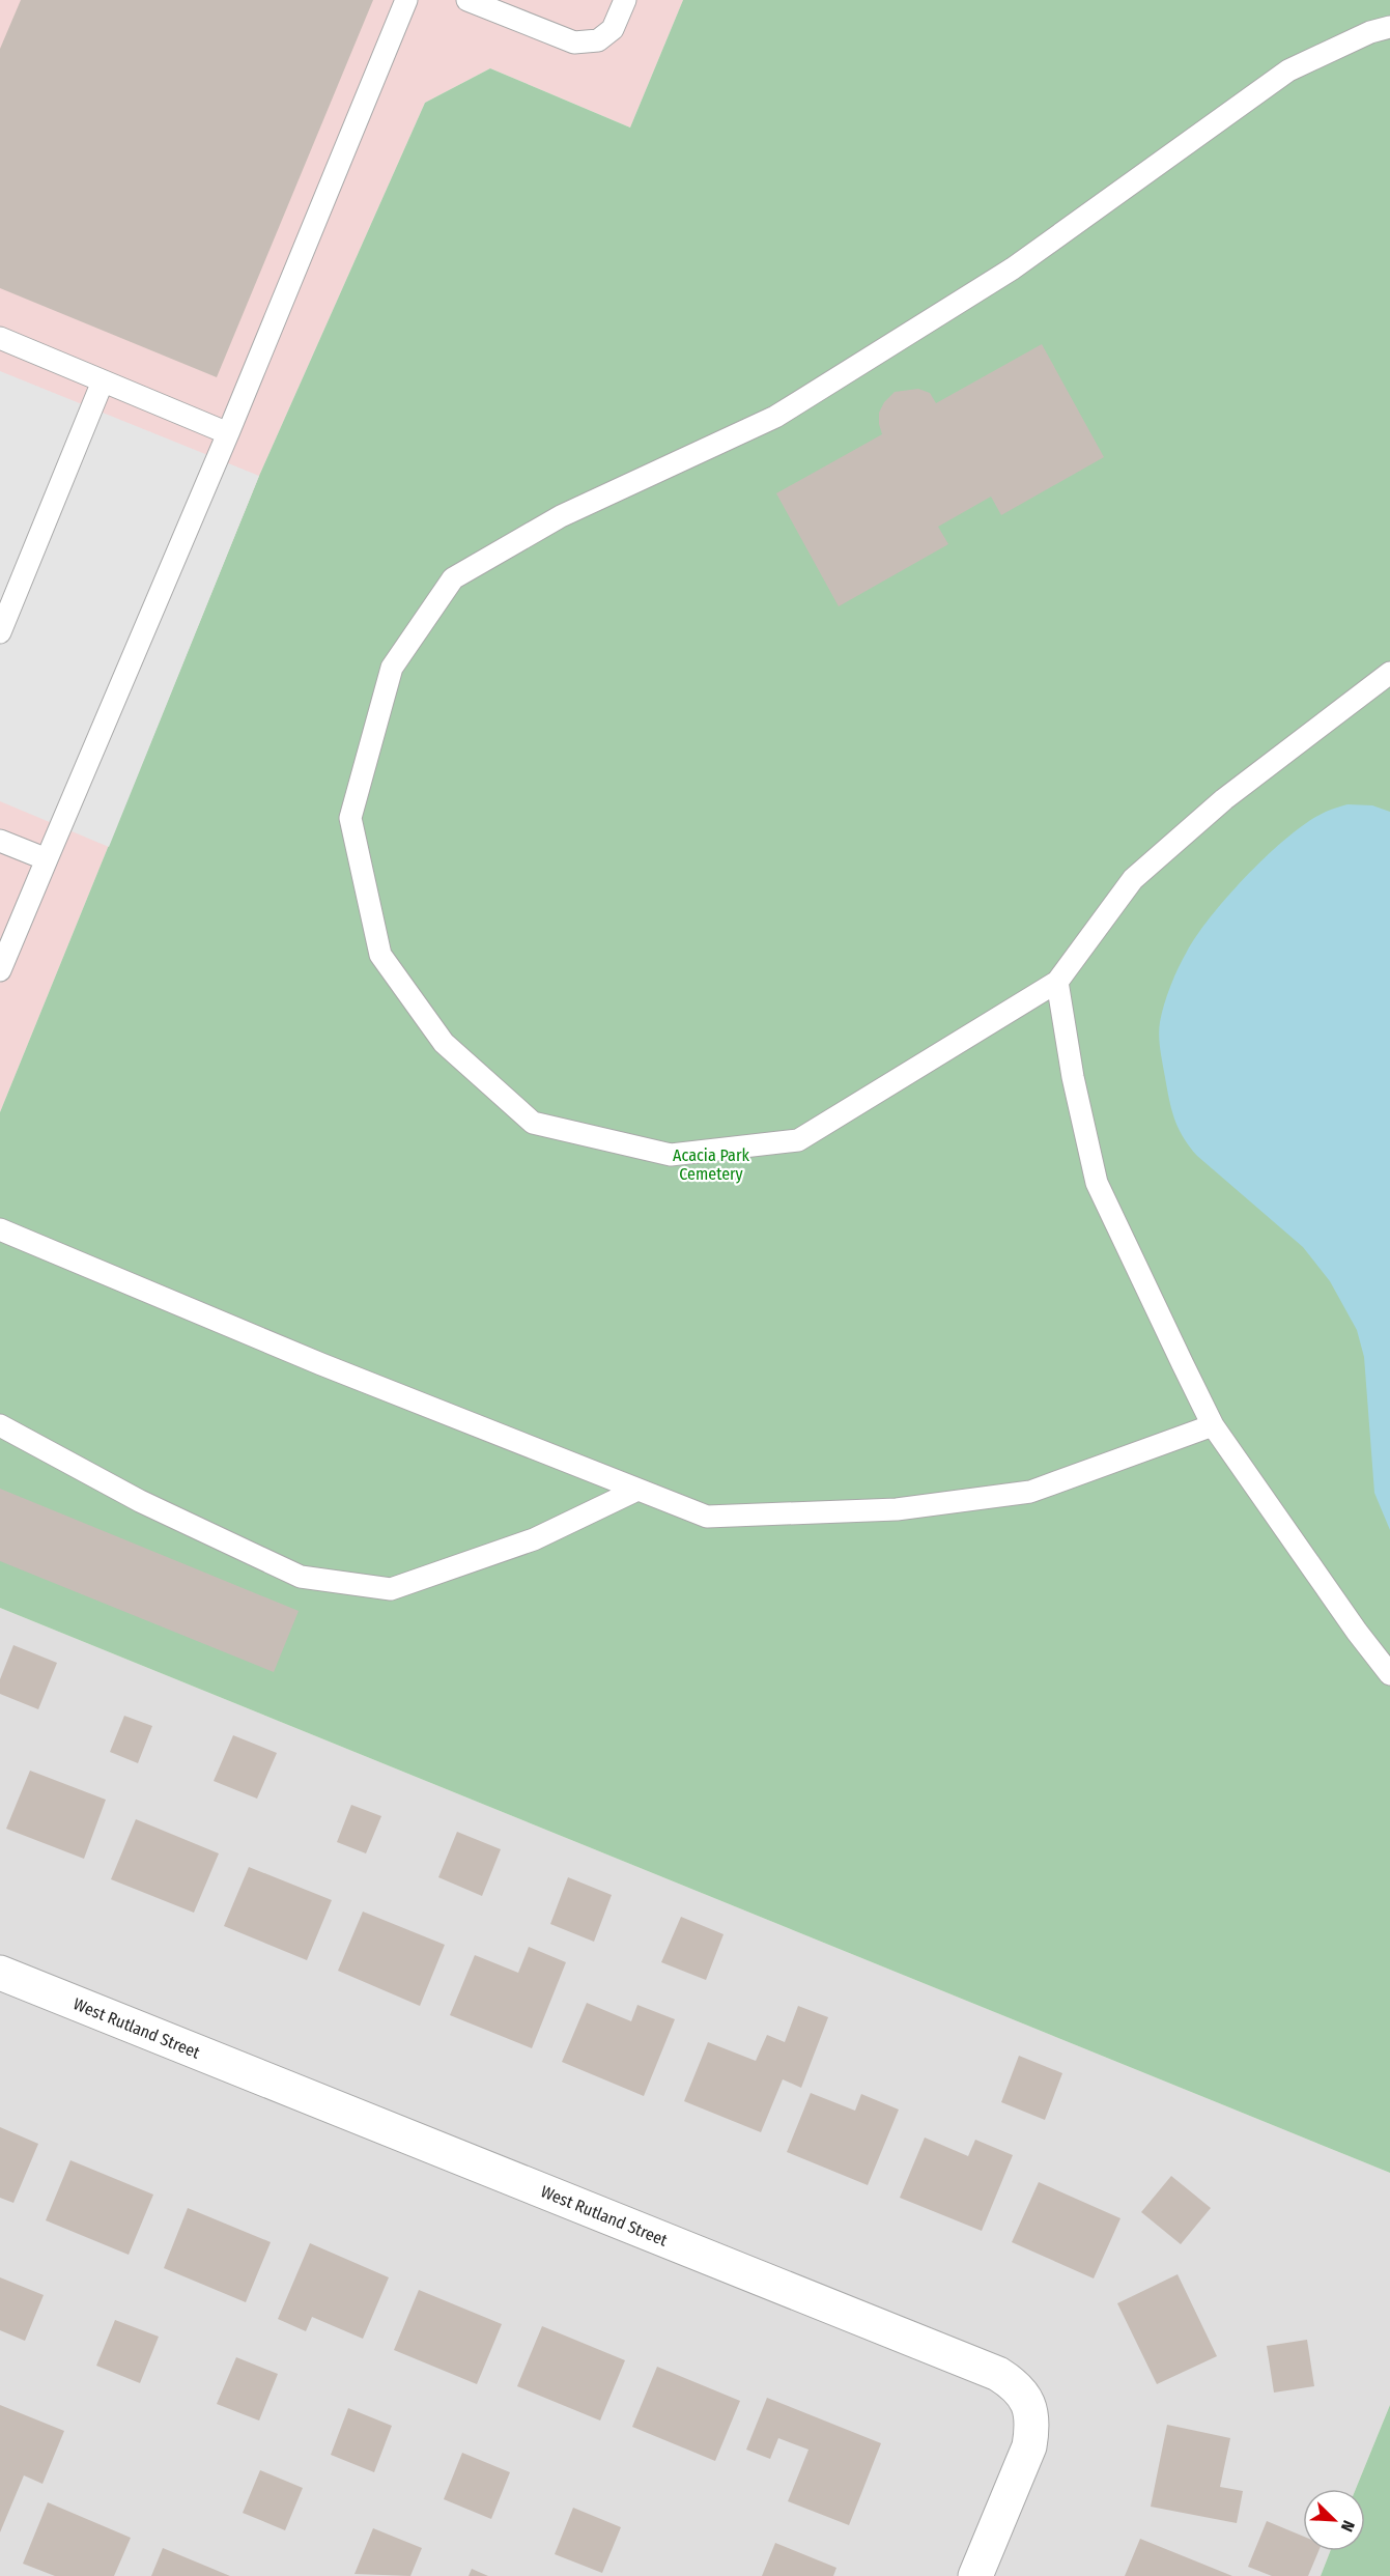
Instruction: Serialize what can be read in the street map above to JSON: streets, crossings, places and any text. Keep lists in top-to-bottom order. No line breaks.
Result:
{"streets":{"street":["West Rutland Street"]},"parks":["Acacia Park Cemetery"],"north":"bottom right"}
